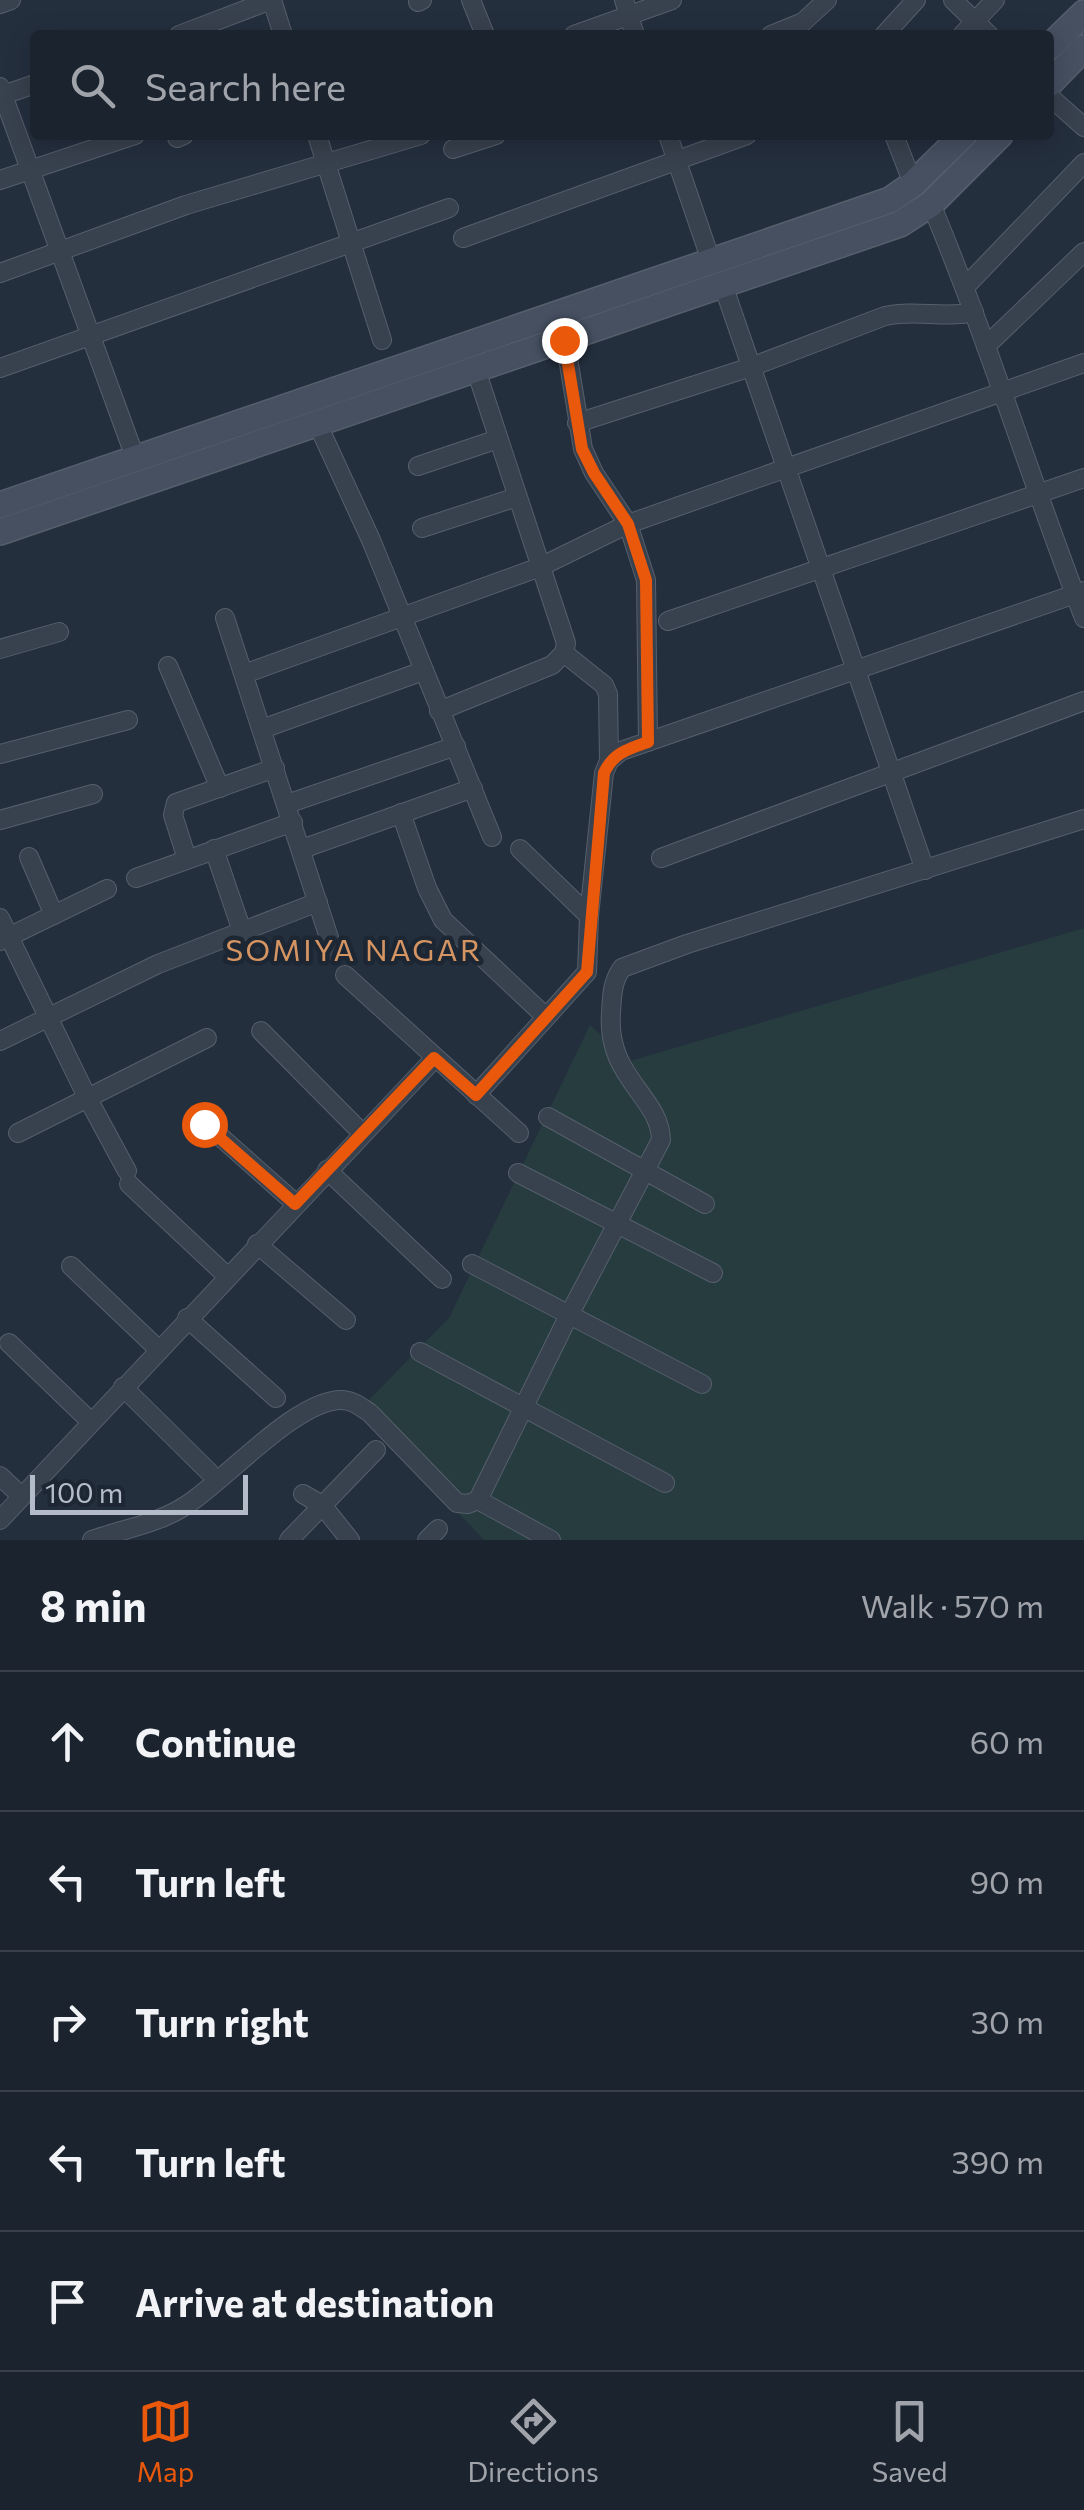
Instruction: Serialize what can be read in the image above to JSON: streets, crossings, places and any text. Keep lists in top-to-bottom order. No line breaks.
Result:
{"districts":["SOMIYA NAGAR"],"scale_bar":"100 m","page":{"search":"Search here","scale":"100 m","heading":["8 min","Walk · 570 m"],"list":[["Continue","60 m"],["Turn left","90 m"],["Turn right","30 m"],["Turn left","390 m"],"Arrive at destination"],"nav":["Map","Directions","Saved"]}}
